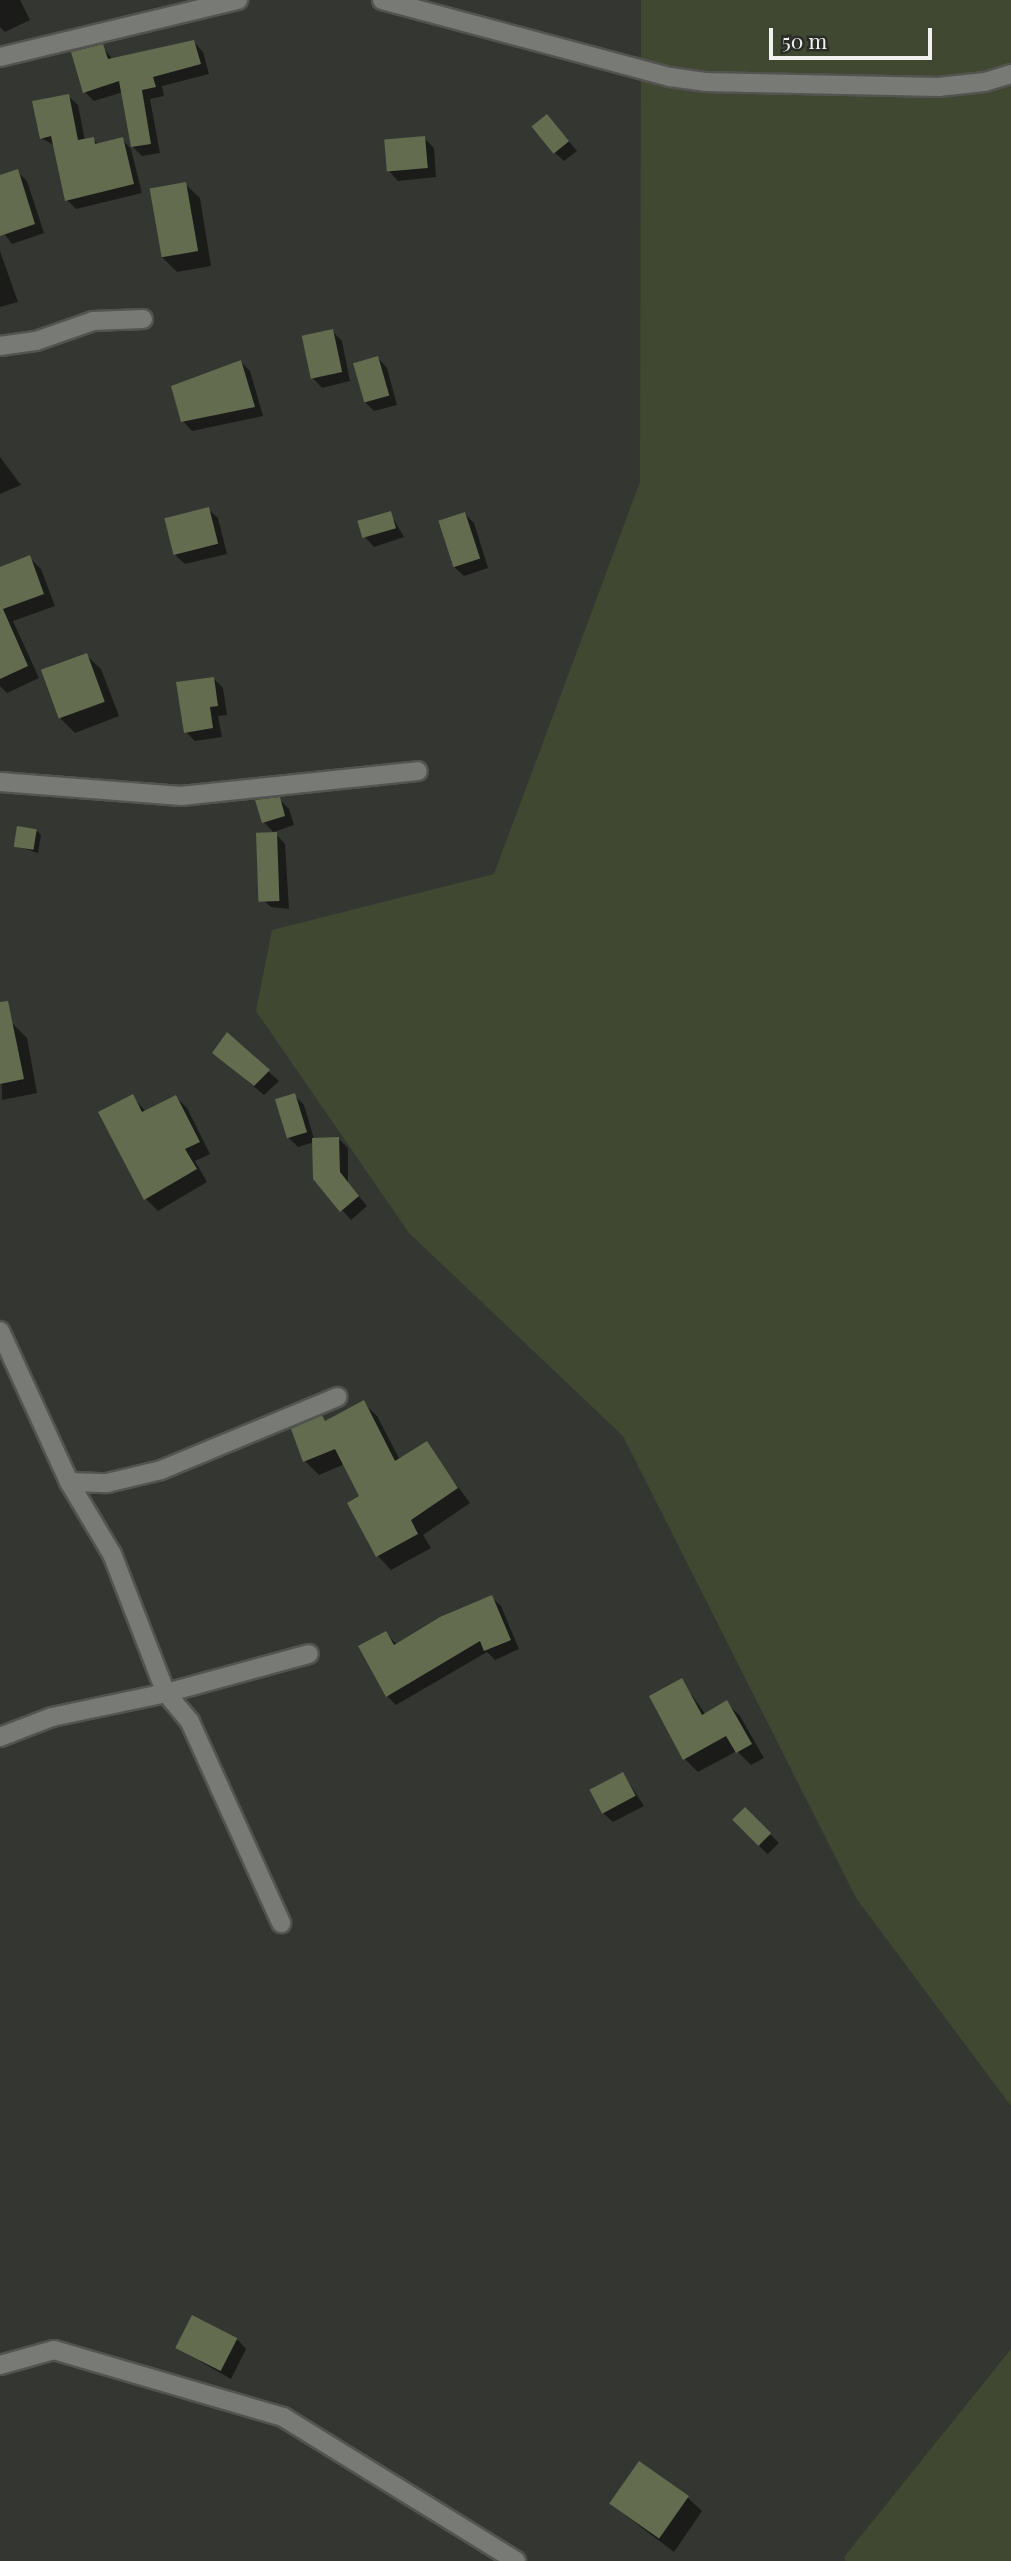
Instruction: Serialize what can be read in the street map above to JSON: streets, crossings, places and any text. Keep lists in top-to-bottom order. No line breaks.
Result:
{"scale_bar":"50 m"}
